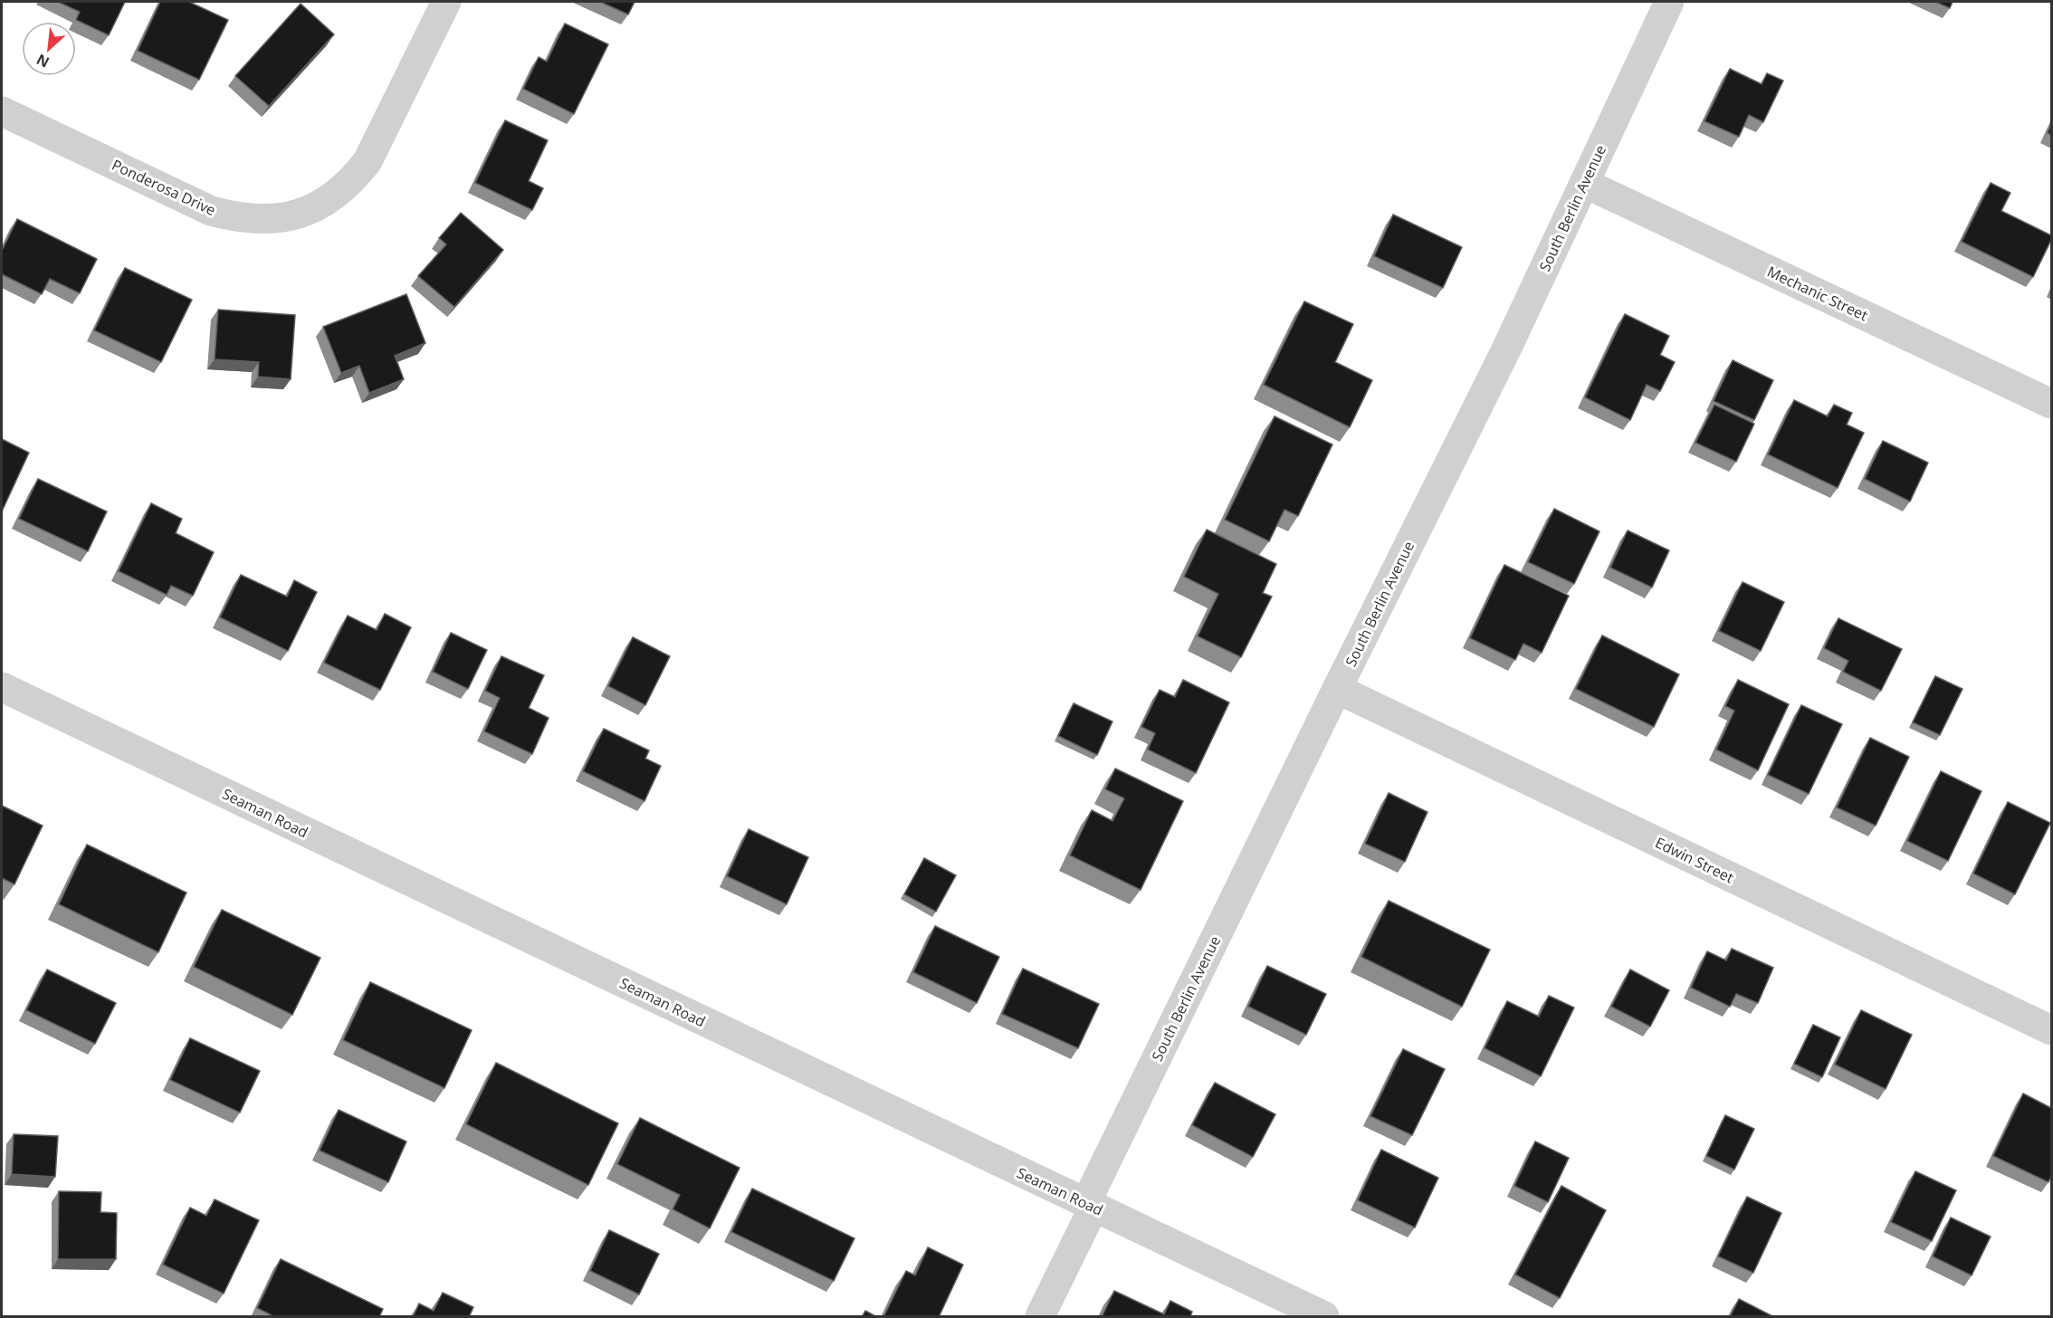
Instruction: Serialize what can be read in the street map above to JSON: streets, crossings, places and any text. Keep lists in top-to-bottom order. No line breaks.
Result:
{"streets":{"street":["Ponderosa Drive","South Berlin Avenue","Mechanic Street","Seaman Road","Edwin Street"]},"crossings":[["South Berlin Avenue","Mechanic Street"],["South Berlin Avenue","Seaman Road"],["South Berlin Avenue","Edwin Street"]],"north":"bottom left"}
